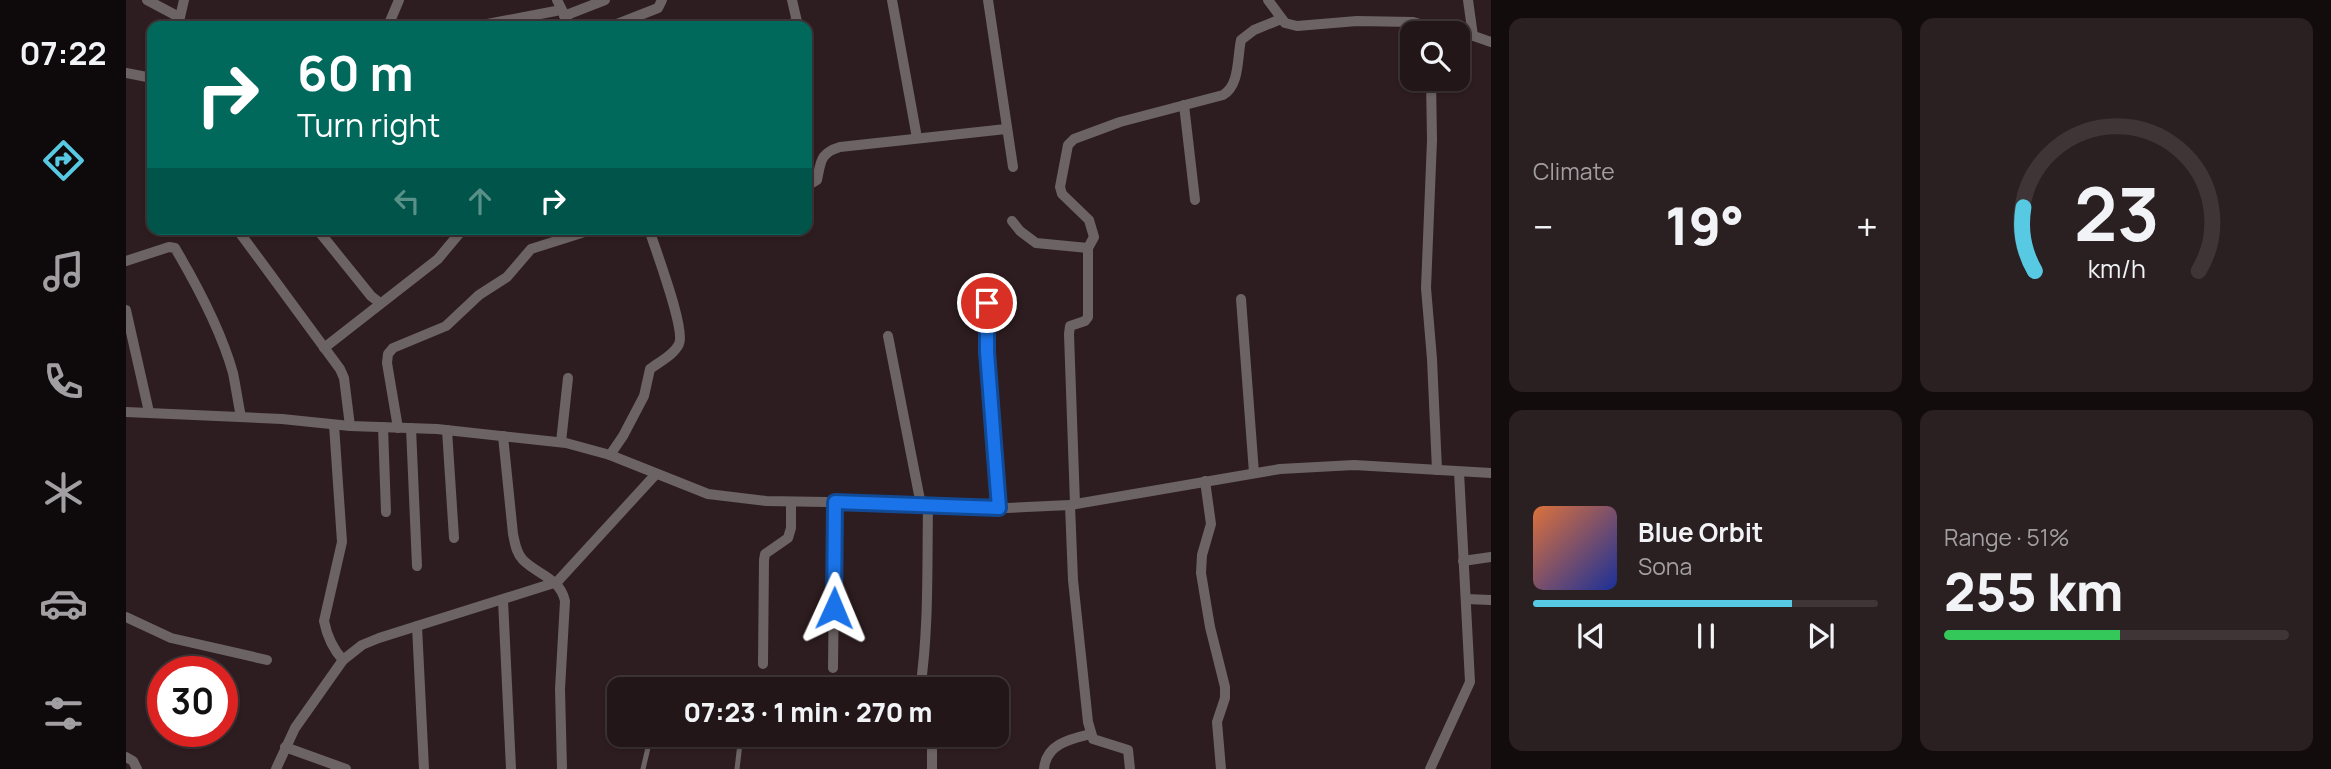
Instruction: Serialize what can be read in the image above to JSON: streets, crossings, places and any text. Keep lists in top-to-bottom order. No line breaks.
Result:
{"page":{"tabs":"07:22","tile":["Climate",["Range · 51%","255 km"]],"turn":["60 m","Turn right"],"heat":["−","19°","+"],"song":["Blue Orbit","Sona"],"limit":"30","trip":"07:23 · 1 min · 270 m","gauge":["23","km/h"]}}
